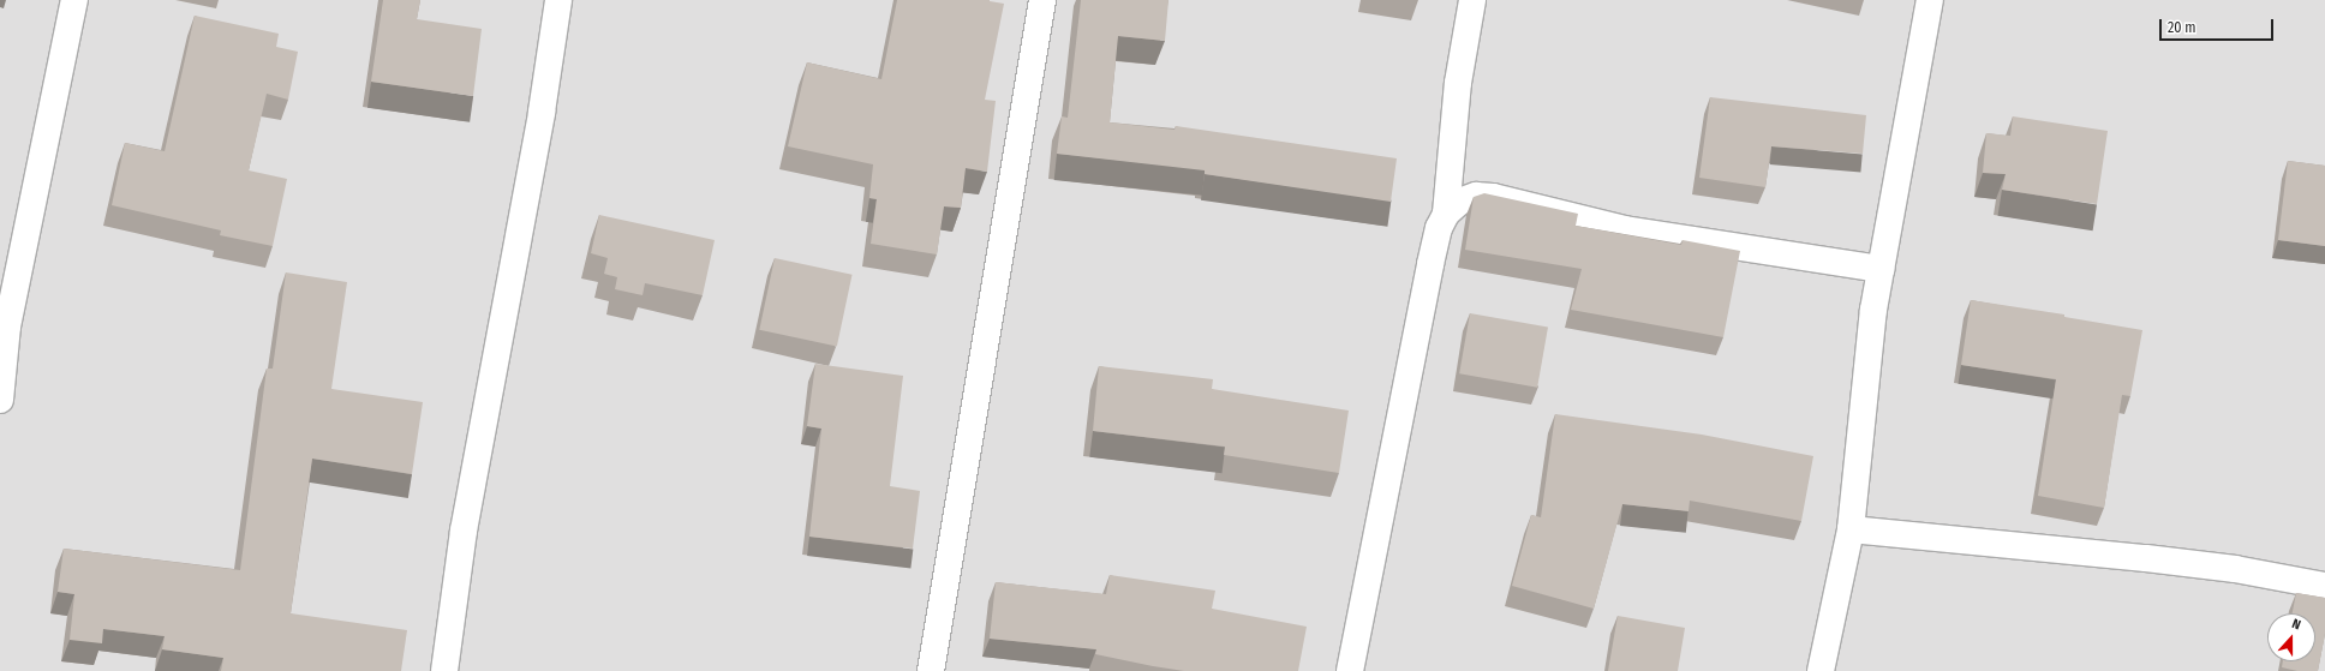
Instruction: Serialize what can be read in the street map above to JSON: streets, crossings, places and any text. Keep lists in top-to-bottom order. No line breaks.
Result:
{"scale_bar":"20 m","north":"top"}
